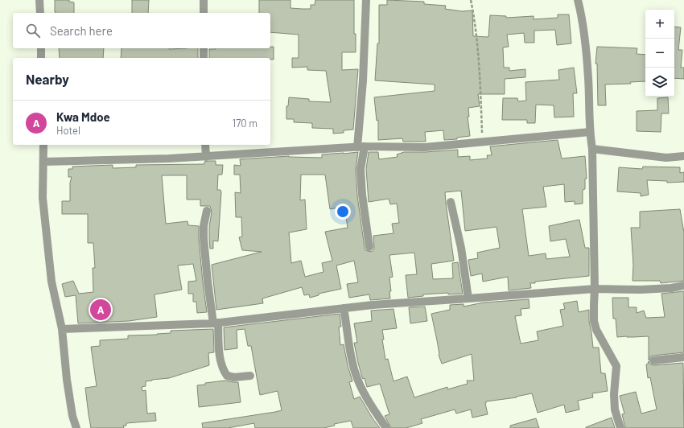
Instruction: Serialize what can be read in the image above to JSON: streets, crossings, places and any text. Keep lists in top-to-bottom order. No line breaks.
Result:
{"page":{"map_buttons":["+","−"],"search":"Search here","heading":"Nearby","list":[{"mark":"A","name":"Kwa Mdoe","note":"Hotel","value":"170 m"}],"pins":"A"}}
